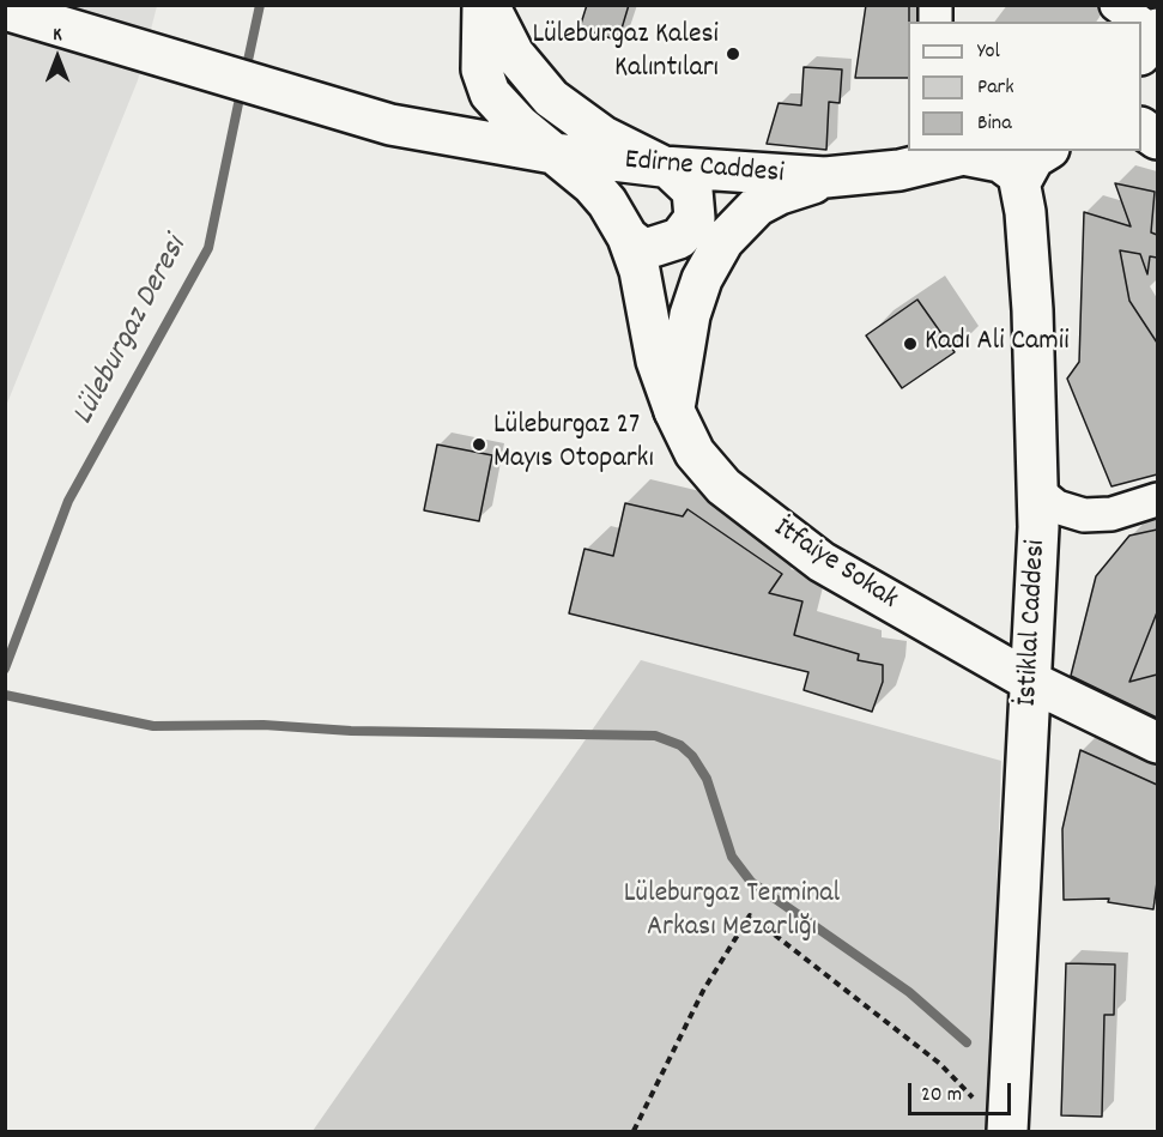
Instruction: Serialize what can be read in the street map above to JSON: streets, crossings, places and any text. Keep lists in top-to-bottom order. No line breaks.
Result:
{"streets":{"main road":["Edirne Caddesi","İtfaiye Sokak","İstiklal Caddesi"]},"crossings":[["Edirne Caddesi","İtfaiye Sokak"],["İtfaiye Sokak","İstiklal Caddesi"]],"water":["Lüleburgaz Deresi"],"parks":["Lüleburgaz Terminal Arkası Mezarlığı"],"places":["Lüleburgaz Kalesi Kalıntıları","Kadı Ali Camii","Lüleburgaz 27 Mayıs Otoparkı"],"legend":["Yol","Park","Bina"],"scale_bar":"20 m","north":"top"}
